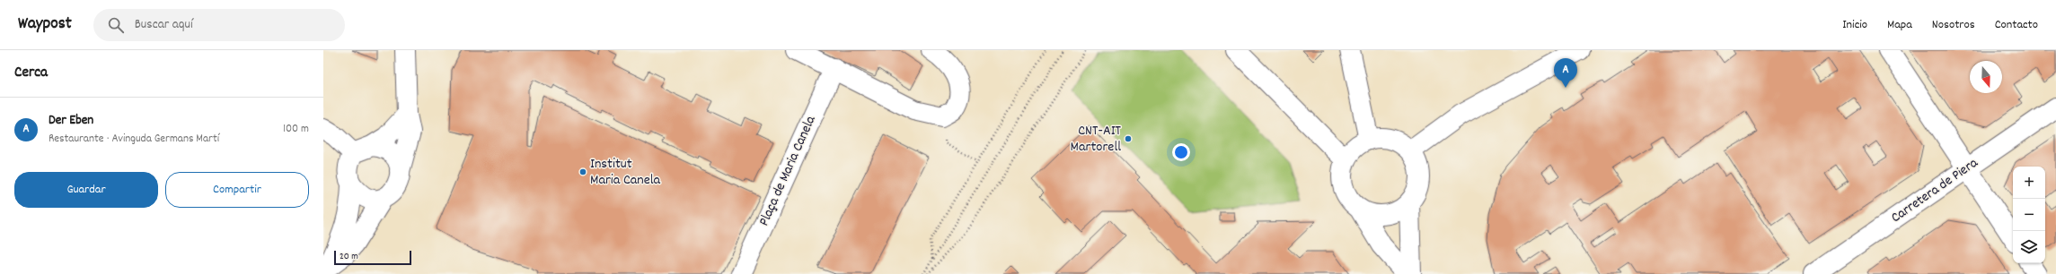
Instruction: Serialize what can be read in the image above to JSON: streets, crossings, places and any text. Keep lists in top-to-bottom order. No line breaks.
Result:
{"streets":{"street":["Plaça de Maria Canela","Carretera de Piera"]},"places":["CNT-AIT Martorell","Institut Maria Canela"],"scale_bar":"20 m","north":"bottom","page":{"header":"Waypost","search":"Buscar aquí","nav":["Inicio","Mapa","Nosotros","Contacto"],"heading":"Cerca","pins":"A","list":[{"mark":"A","name":"Der Eben","note":"Restaurante · Avinguda Germans Martí","value":"100 m"}],"buttons":["Guardar","Compartir"],"map_buttons":["+","−"],"scale":"20 m"}}
